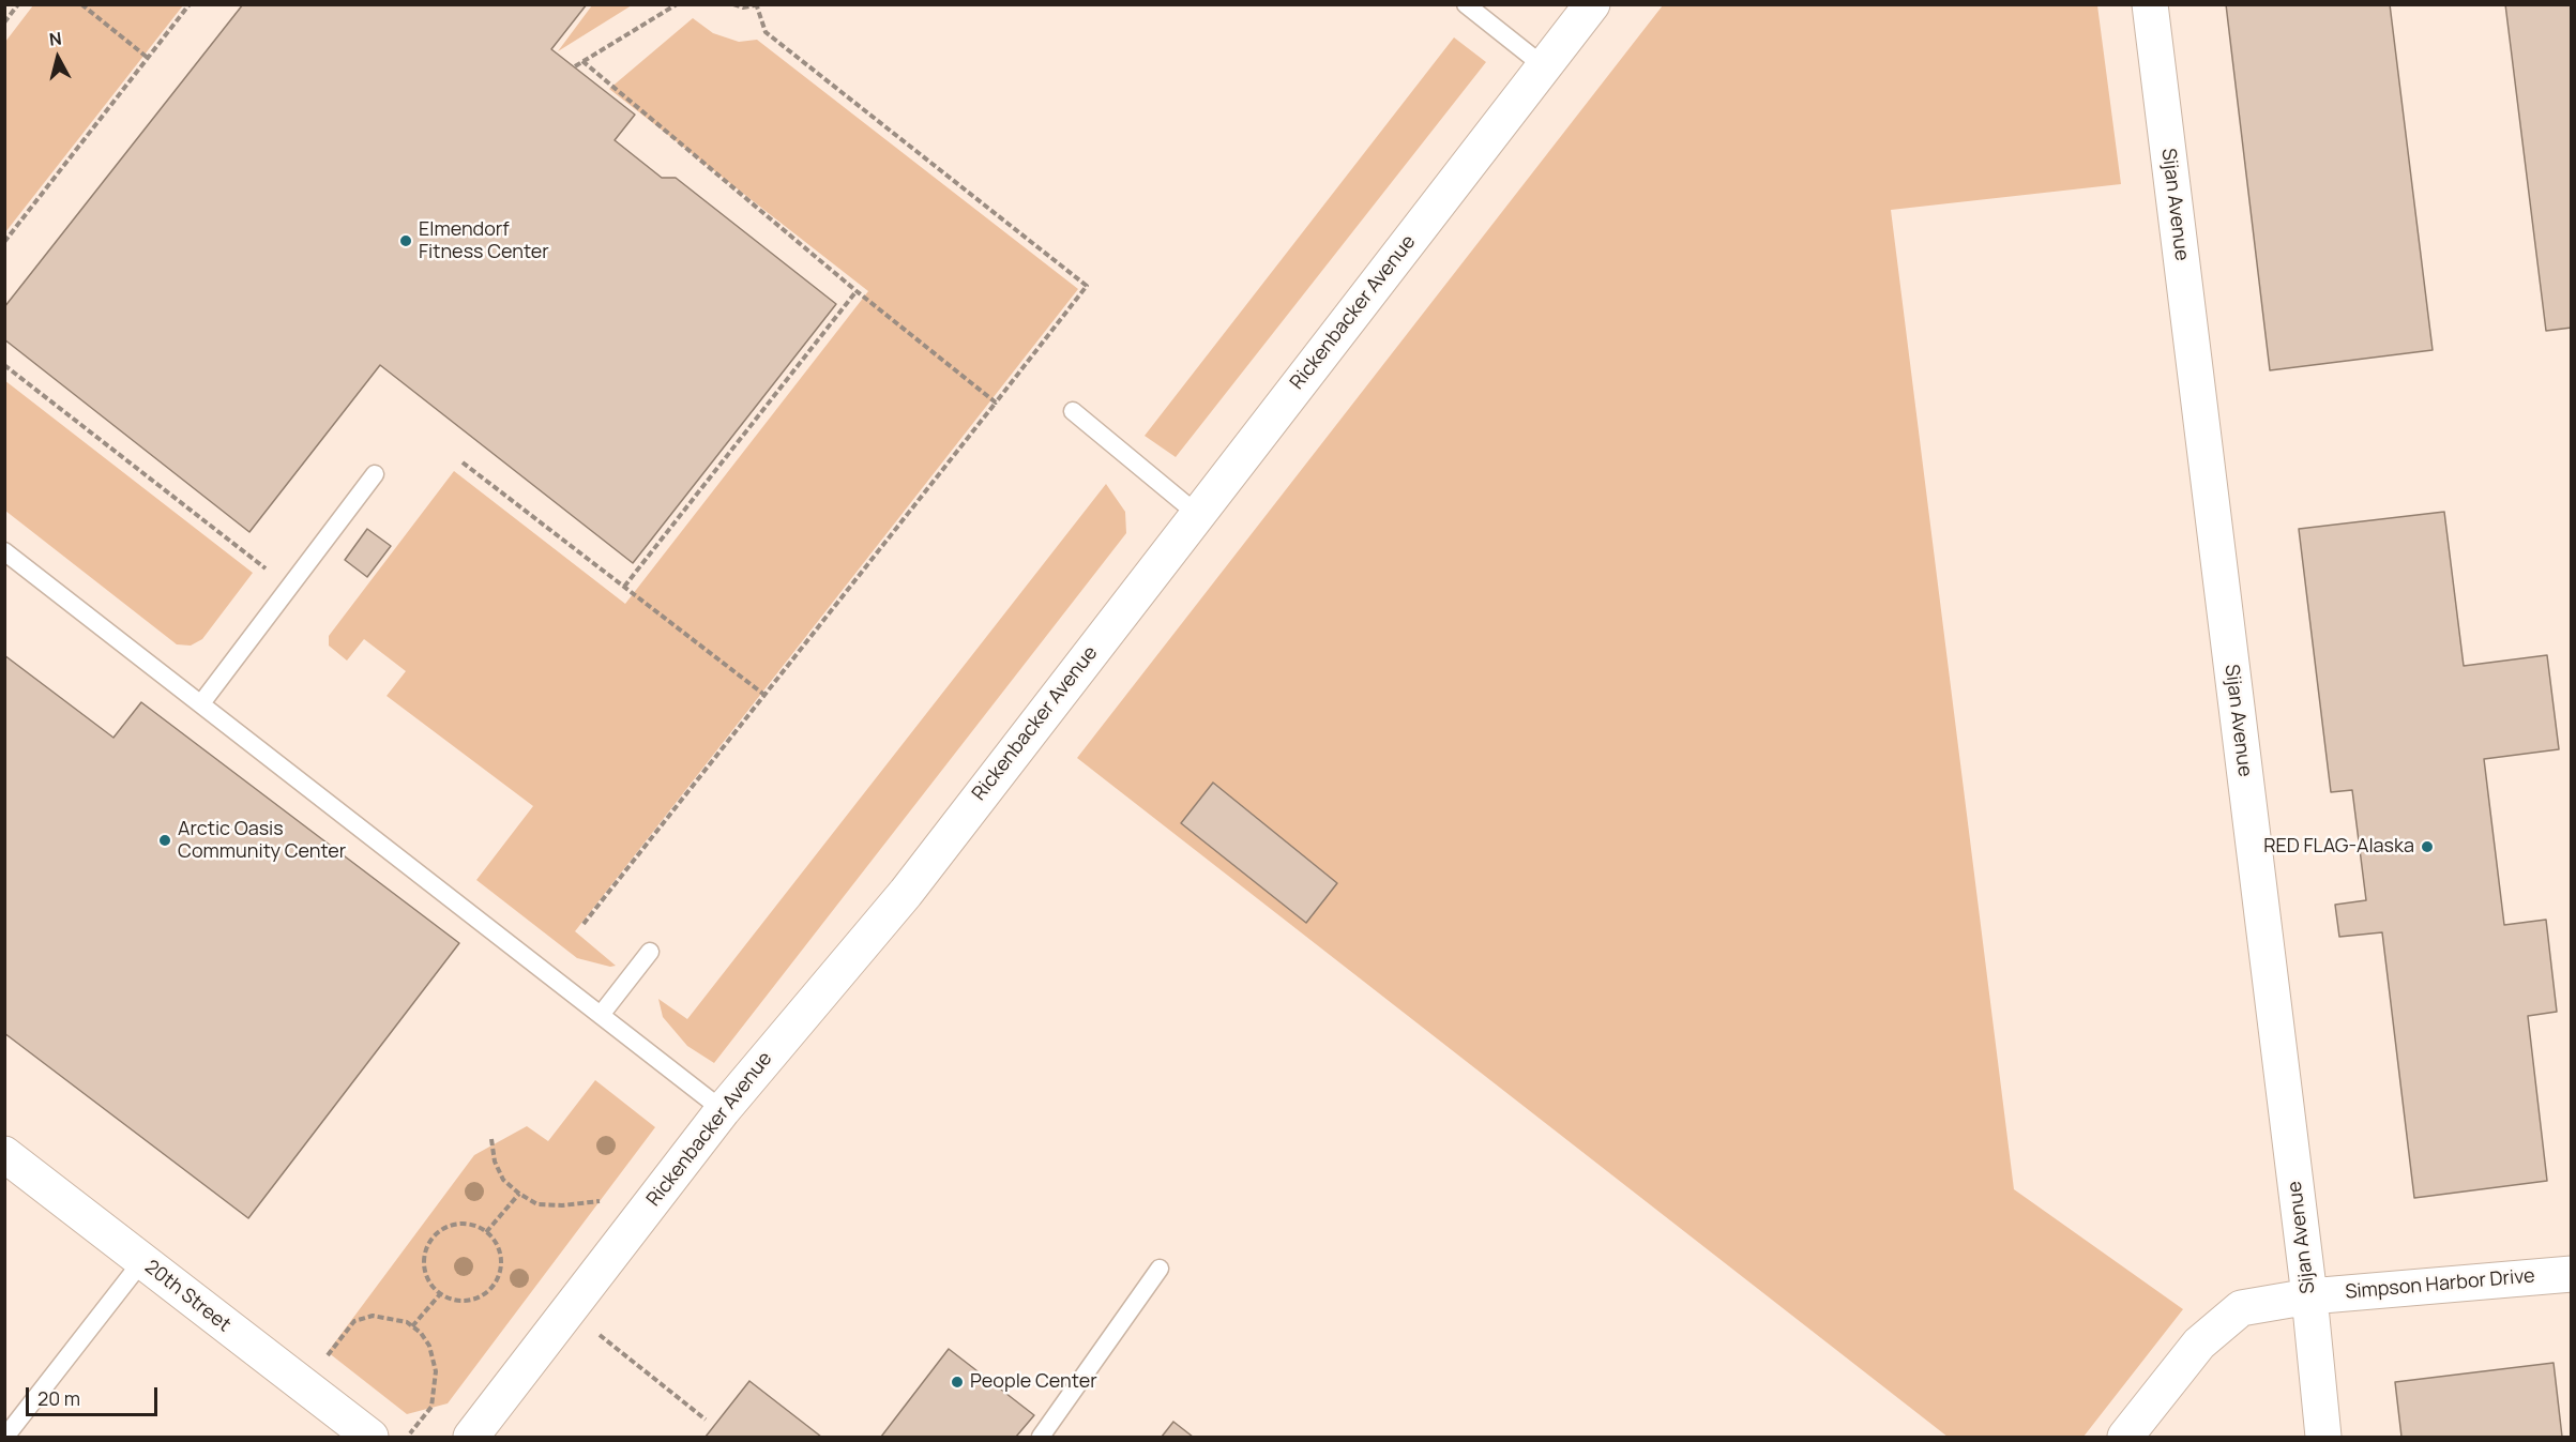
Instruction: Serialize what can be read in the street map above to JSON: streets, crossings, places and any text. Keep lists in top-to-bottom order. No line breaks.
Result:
{"streets":{"street":["Sijan Avenue","Rickenbacker Avenue","Simpson Harbor Drive","20th Street"]},"crossings":[["Sijan Avenue","Simpson Harbor Drive"]],"places":["Elmendorf Fitness Center","Arctic Oasis Community Center","RED FLAG-Alaska","People Center"],"scale_bar":"20 m","north":"top"}
